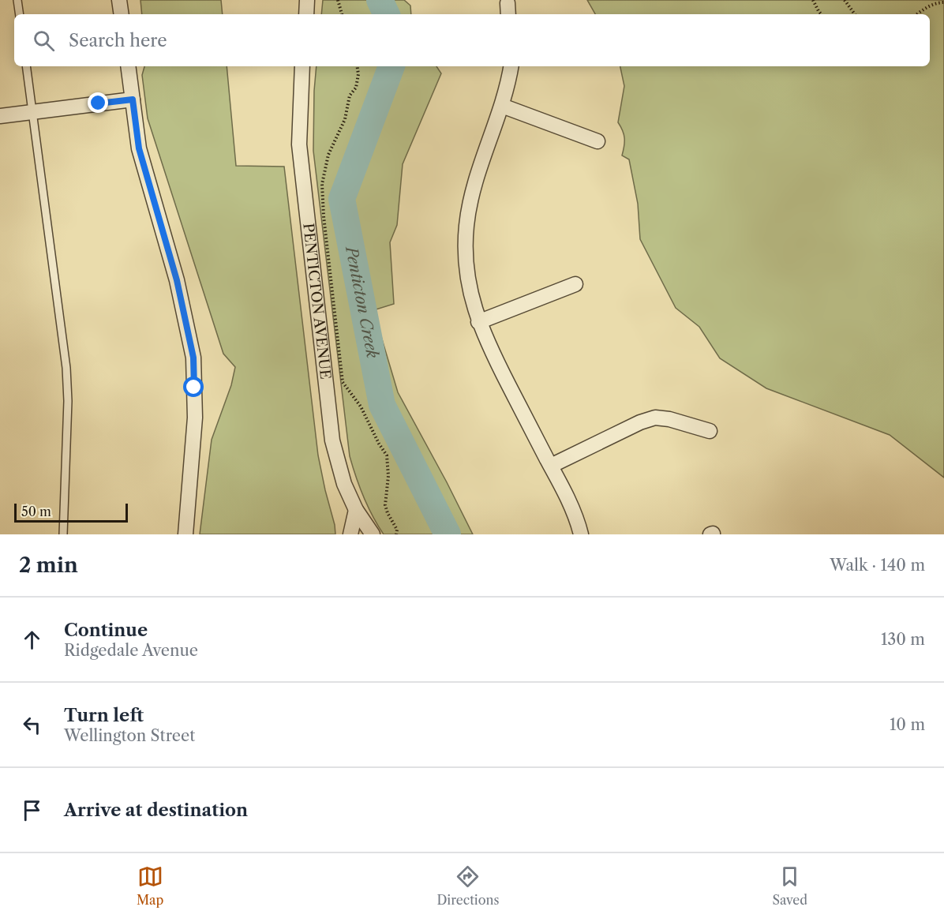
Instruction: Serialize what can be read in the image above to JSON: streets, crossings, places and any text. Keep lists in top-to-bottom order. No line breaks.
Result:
{"streets":{"street":["PENTICTON AVENUE"]},"water":["Penticton Creek"],"scale_bar":"50 m","page":{"search":"Search here","scale":"50 m","heading":["2 min","Walk · 140 m"],"list":[["Continue","Ridgedale Avenue","130 m"],["Turn left","Wellington Street","10 m"],"Arrive at destination"],"nav":["Map","Directions","Saved"]}}
